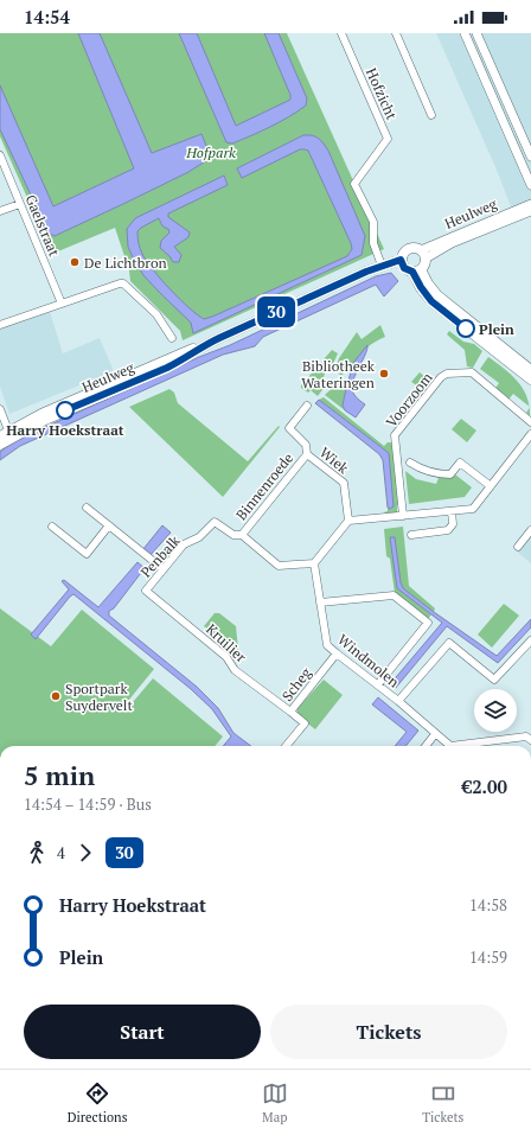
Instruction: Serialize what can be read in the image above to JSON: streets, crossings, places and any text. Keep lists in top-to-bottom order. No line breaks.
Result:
{"streets":{"main road":["Heulweg"],"street":["Hofzicht","Gaelstraat","Voorzoom","Wiek","Binnenroede","Penbalk","Kruilier","Windmolen","Scheg"]},"crossings":[["Hofzicht","Heulweg"],["Wiek","Binnenroede"],["Binnenroede","Penbalk"],["Penbalk","Kruilier"],["Kruilier","Scheg"],["Windmolen","Scheg"]],"parks":["Hofpark"],"places":["De Lichtbron","Plein","Bibliotheek Wateringen","Harry Hoekstraat","Sportpark Suydervelt"],"lines":["bus line 30"],"page":{"status":"14:54","on_map":"30","heading":["5 min","14:54 – 14:59 · Bus","€2.00"],"legs":["4","30"],"list":[{"name":"Harry Hoekstraat","value":"14:58"},{"name":"Plein","value":"14:59"}],"buttons":["Start","Tickets"],"tabs":["Directions","Map","Tickets"]}}
